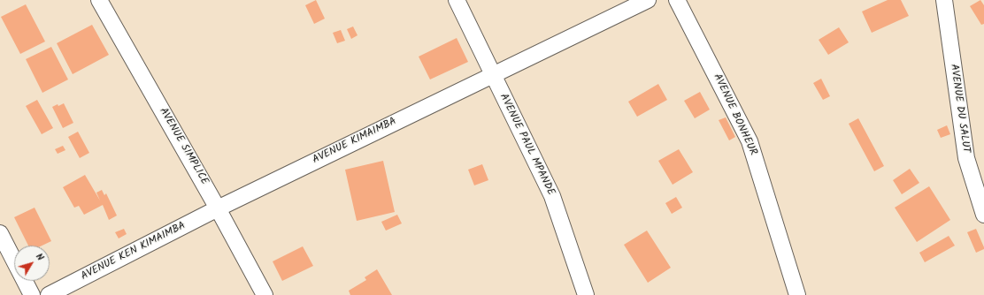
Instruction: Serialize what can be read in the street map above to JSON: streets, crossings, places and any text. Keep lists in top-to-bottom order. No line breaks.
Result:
{"streets":{"street":["AVENUE DU SALUT","AVENUE BONHEUR","AVENUE KIMAIMBA","AVENUE PAUL MPANDE","AVENUE SIMPLICE","AVENUE KEN KIMAIMBA"]},"crossings":[["AVENUE KIMAIMBA","AVENUE PAUL MPANDE"],["AVENUE KIMAIMBA","AVENUE SIMPLICE"],["AVENUE KIMAIMBA","AVENUE KEN KIMAIMBA"],["AVENUE SIMPLICE","AVENUE KEN KIMAIMBA"]],"north":"top right"}
